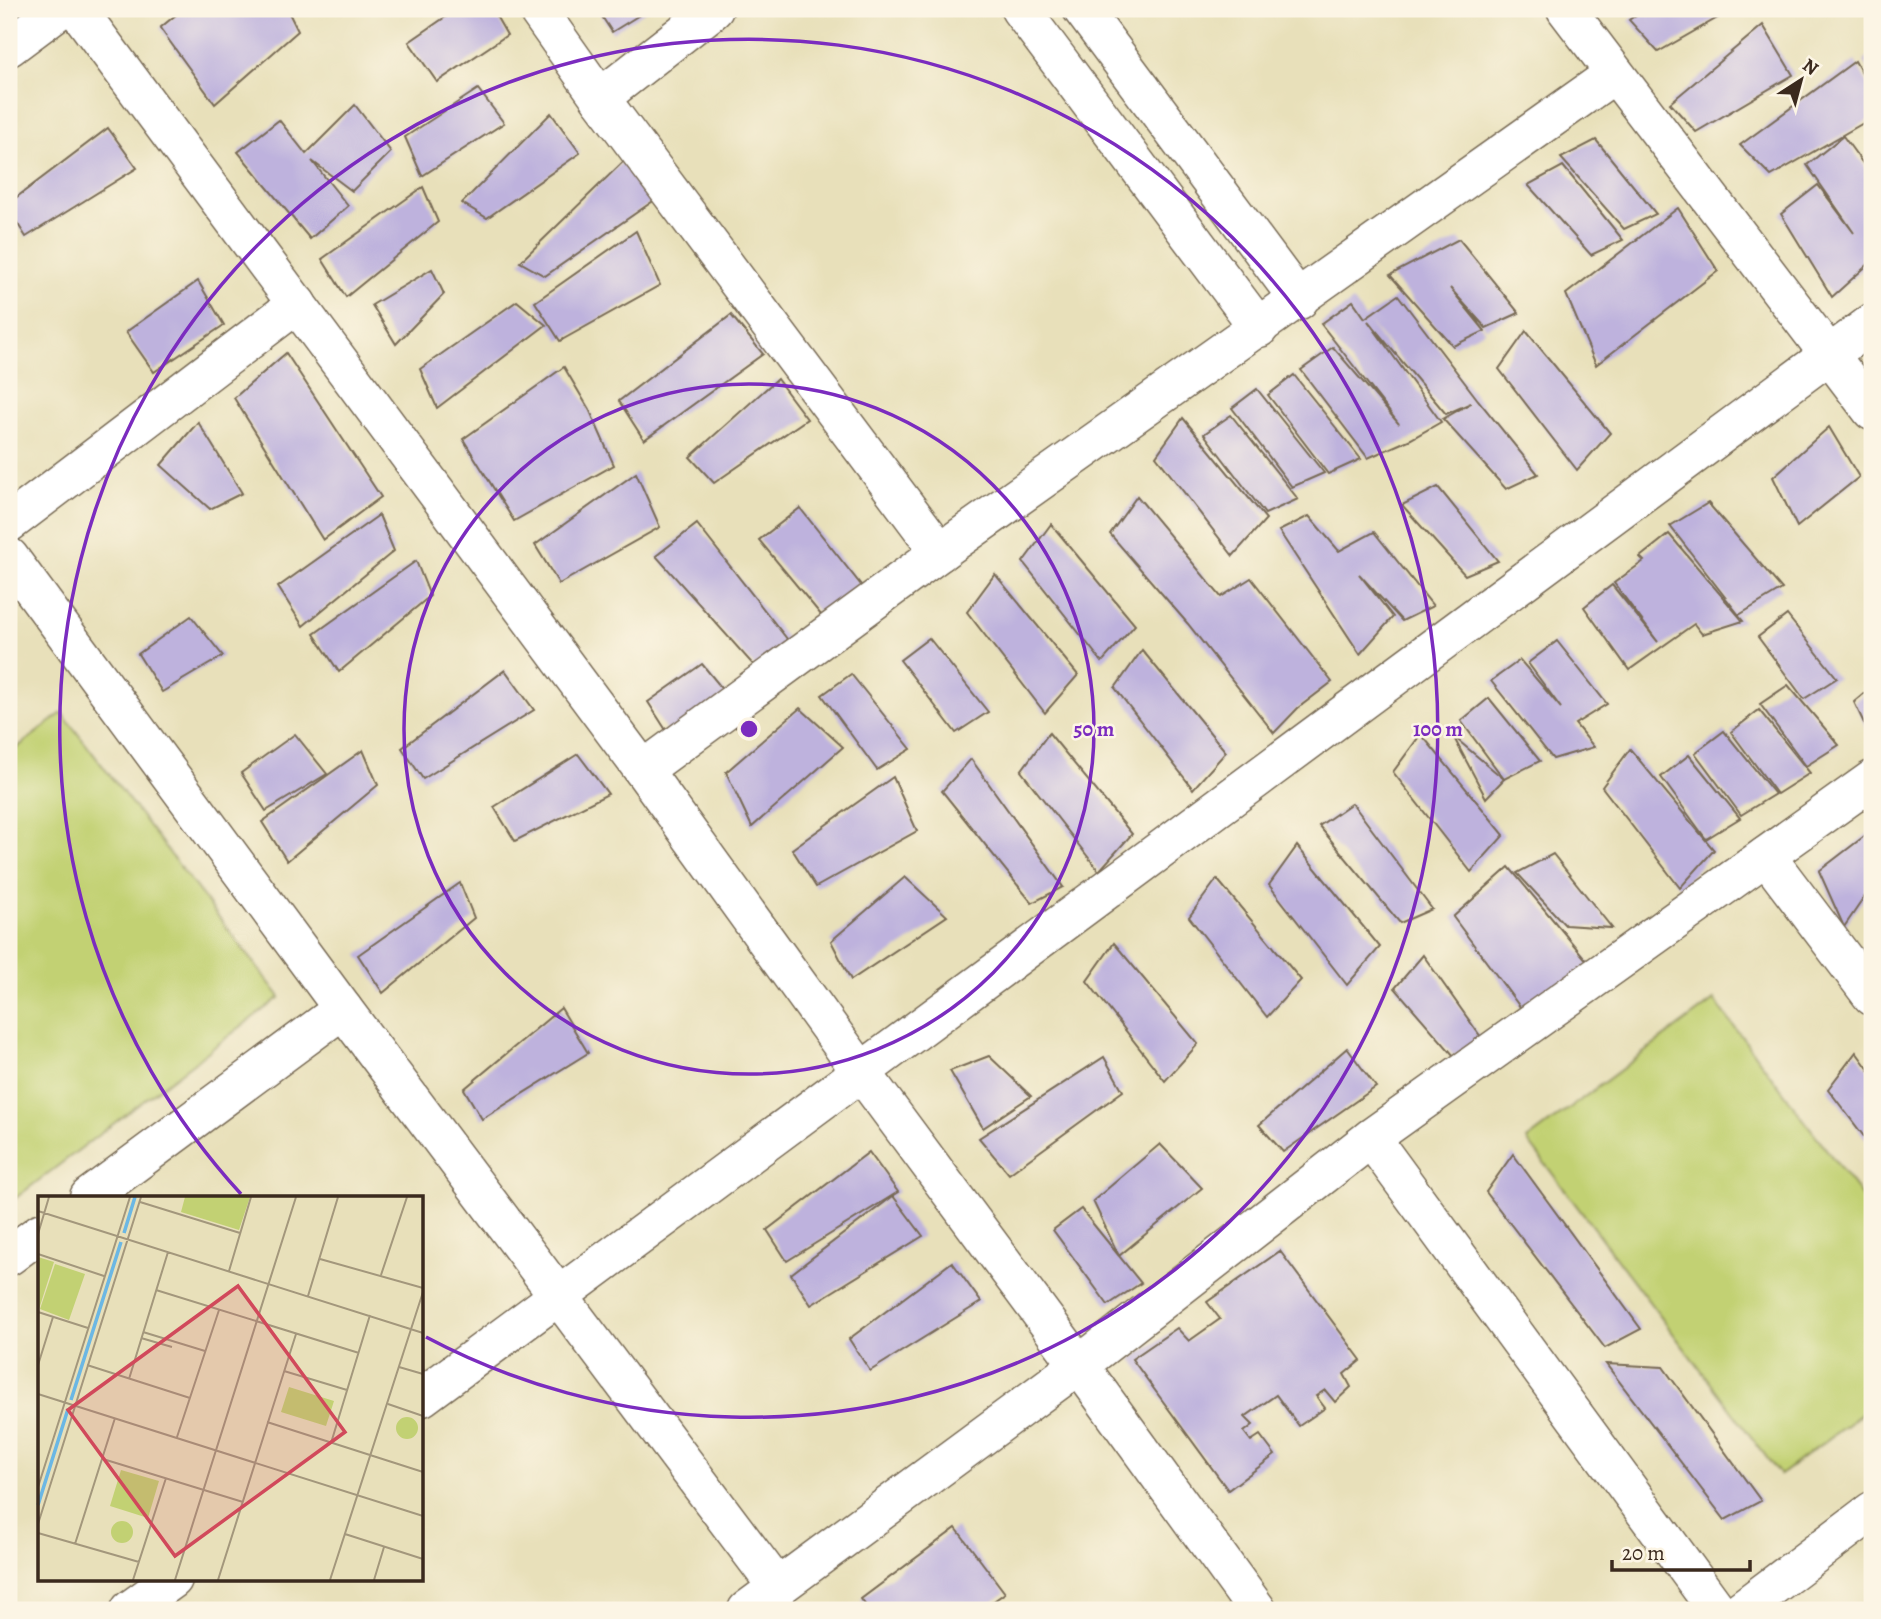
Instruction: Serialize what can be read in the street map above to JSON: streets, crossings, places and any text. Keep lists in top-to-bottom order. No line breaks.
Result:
{"scale_bar":"20 m","north":"top right","rings":["50 m","100 m"]}
